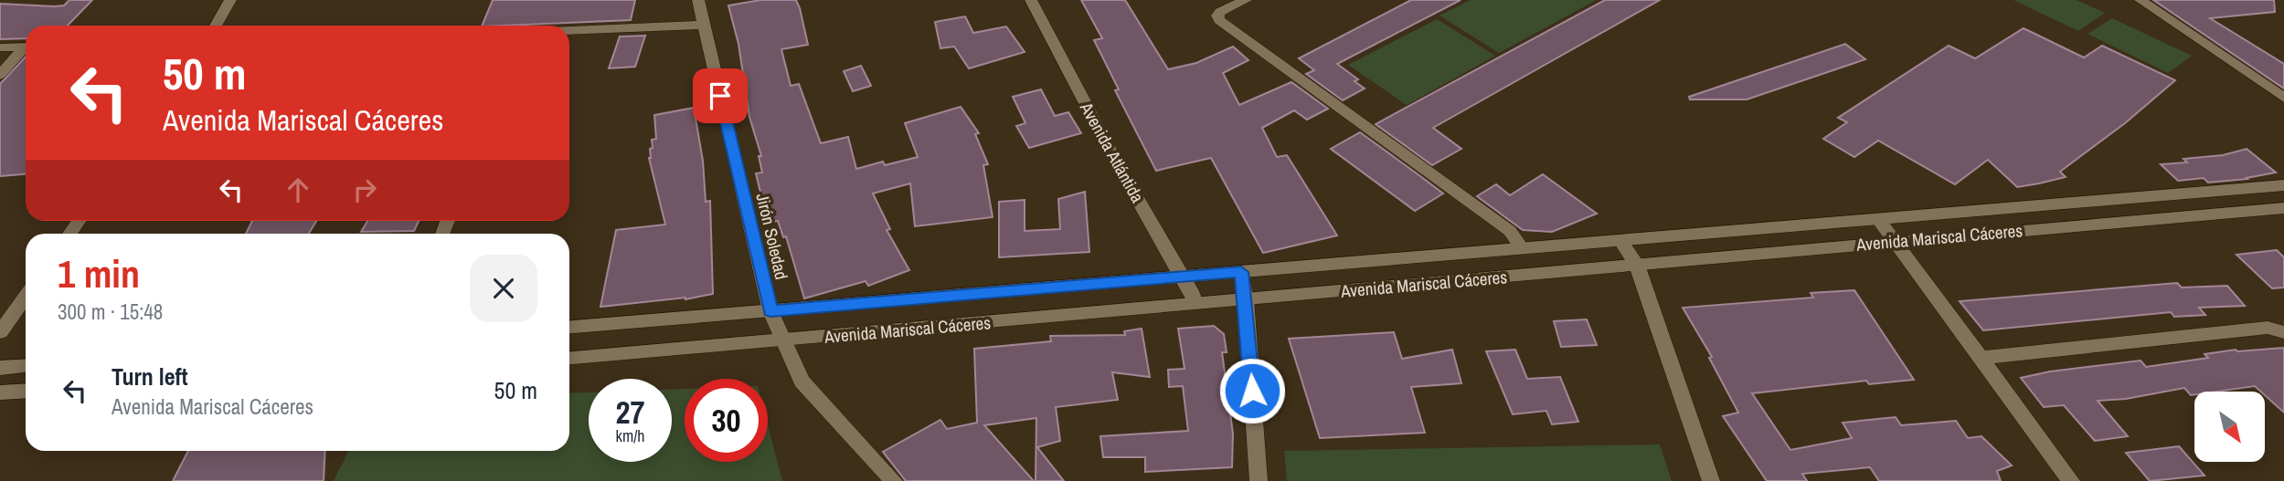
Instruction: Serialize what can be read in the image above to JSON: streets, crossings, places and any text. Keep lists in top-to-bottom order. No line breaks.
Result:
{"streets":{"street":["Avenida Atlántida","Jirón Soledad","Avenida Mariscal Cáceres"]},"crossings":[["Avenida Atlántida","Avenida Mariscal Cáceres"],["Jirón Soledad","Avenida Mariscal Cáceres"]],"north":"bottom right","page":{"turn":["50 m","Avenida Mariscal Cáceres"],"heading":["1 min","300 m · 15:48"],"list":[{"name":"Turn left","note":"Avenida Mariscal Cáceres","value":"50 m"}],"speed":"27 km/h","limit":"30"}}
